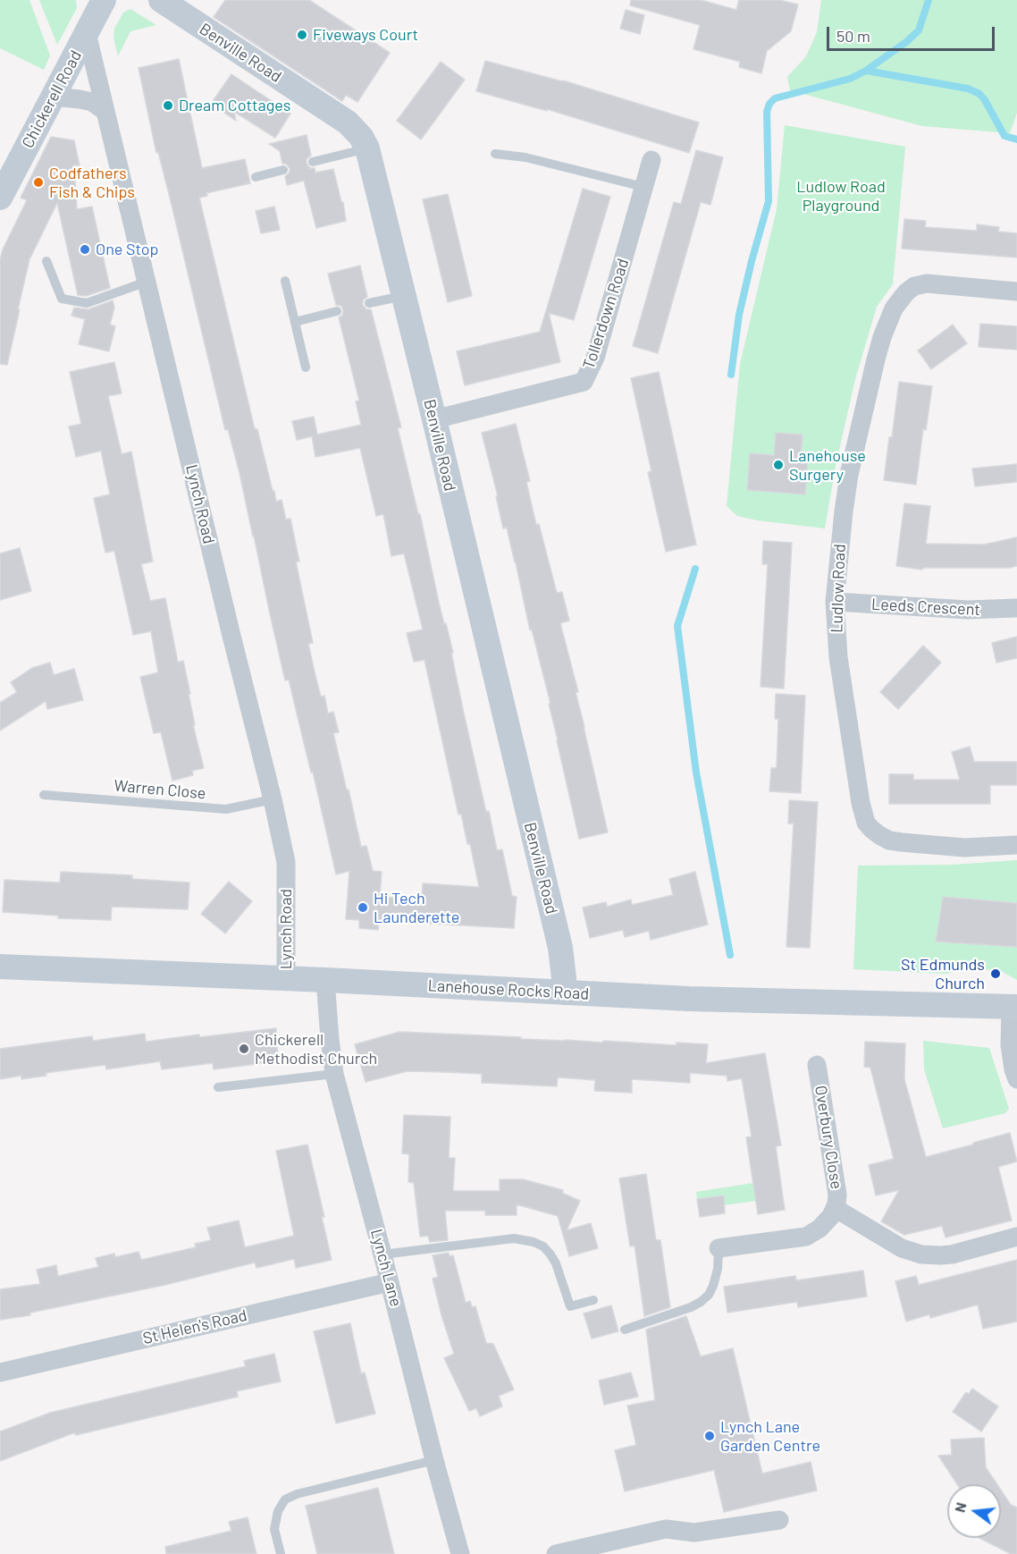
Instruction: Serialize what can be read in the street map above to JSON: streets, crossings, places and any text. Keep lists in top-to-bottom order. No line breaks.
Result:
{"streets":{"main road":["Benville Road","Chickerell Road","Lanehouse Rocks Road"],"street":["Tollerdown Road","Lynch Road","Ludlow Road","Leeds Crescent","Overbury Close","Lynch Lane","St Helen's Road"],"lane":["Warren Close"]},"crossings":[["Benville Road","Tollerdown Road"],["Benville Road","Lanehouse Rocks Road"],["Chickerell Road","Lynch Road"],["Lynch Road","Warren Close"],["Lynch Road","Lanehouse Rocks Road"],["Ludlow Road","Leeds Crescent"],["Lanehouse Rocks Road","Lynch Lane"],["Lynch Lane","St Helen's Road"]],"parks":["Ludlow Road Playground"],"places":["Fiveways Court","Dream Cottages","Codfathers Fish & Chips","One Stop","Lanehouse Surgery","Hi Tech Launderette","St Edmunds Church","Chickerell Methodist Church","Lynch Lane Garden Centre"],"scale_bar":"50 m","north":"left"}
